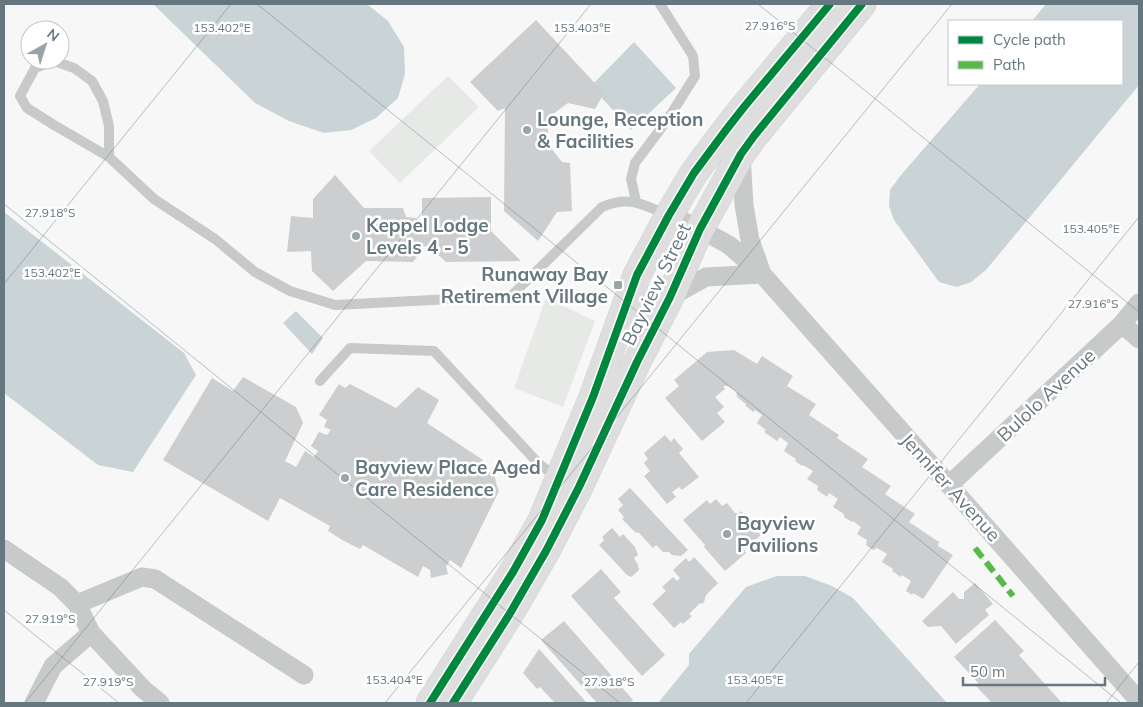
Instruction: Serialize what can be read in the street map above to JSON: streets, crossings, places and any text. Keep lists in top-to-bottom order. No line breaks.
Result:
{"streets":{"main road":["Bayview Street"],"street":["Bulolo Avenue","Jennifer Avenue"]},"crossings":[["Bayview Street","Jennifer Avenue"],["Bulolo Avenue","Jennifer Avenue"]],"places":{"other":["Lounge, Reception & Facilities","Keppel Lodge Levels 4 - 5","Bayview Place Aged Care Residence","Bayview Pavilions"],"transit":["Runaway Bay Retirement Village"]},"legend":["Cycle path","Path"],"scale_bar":"50 m","north":"top right","coordinates":["27.916°S","153.402°E","153.403°E","27.918°S","153.405°E","27.919°S","153.404°E"]}
